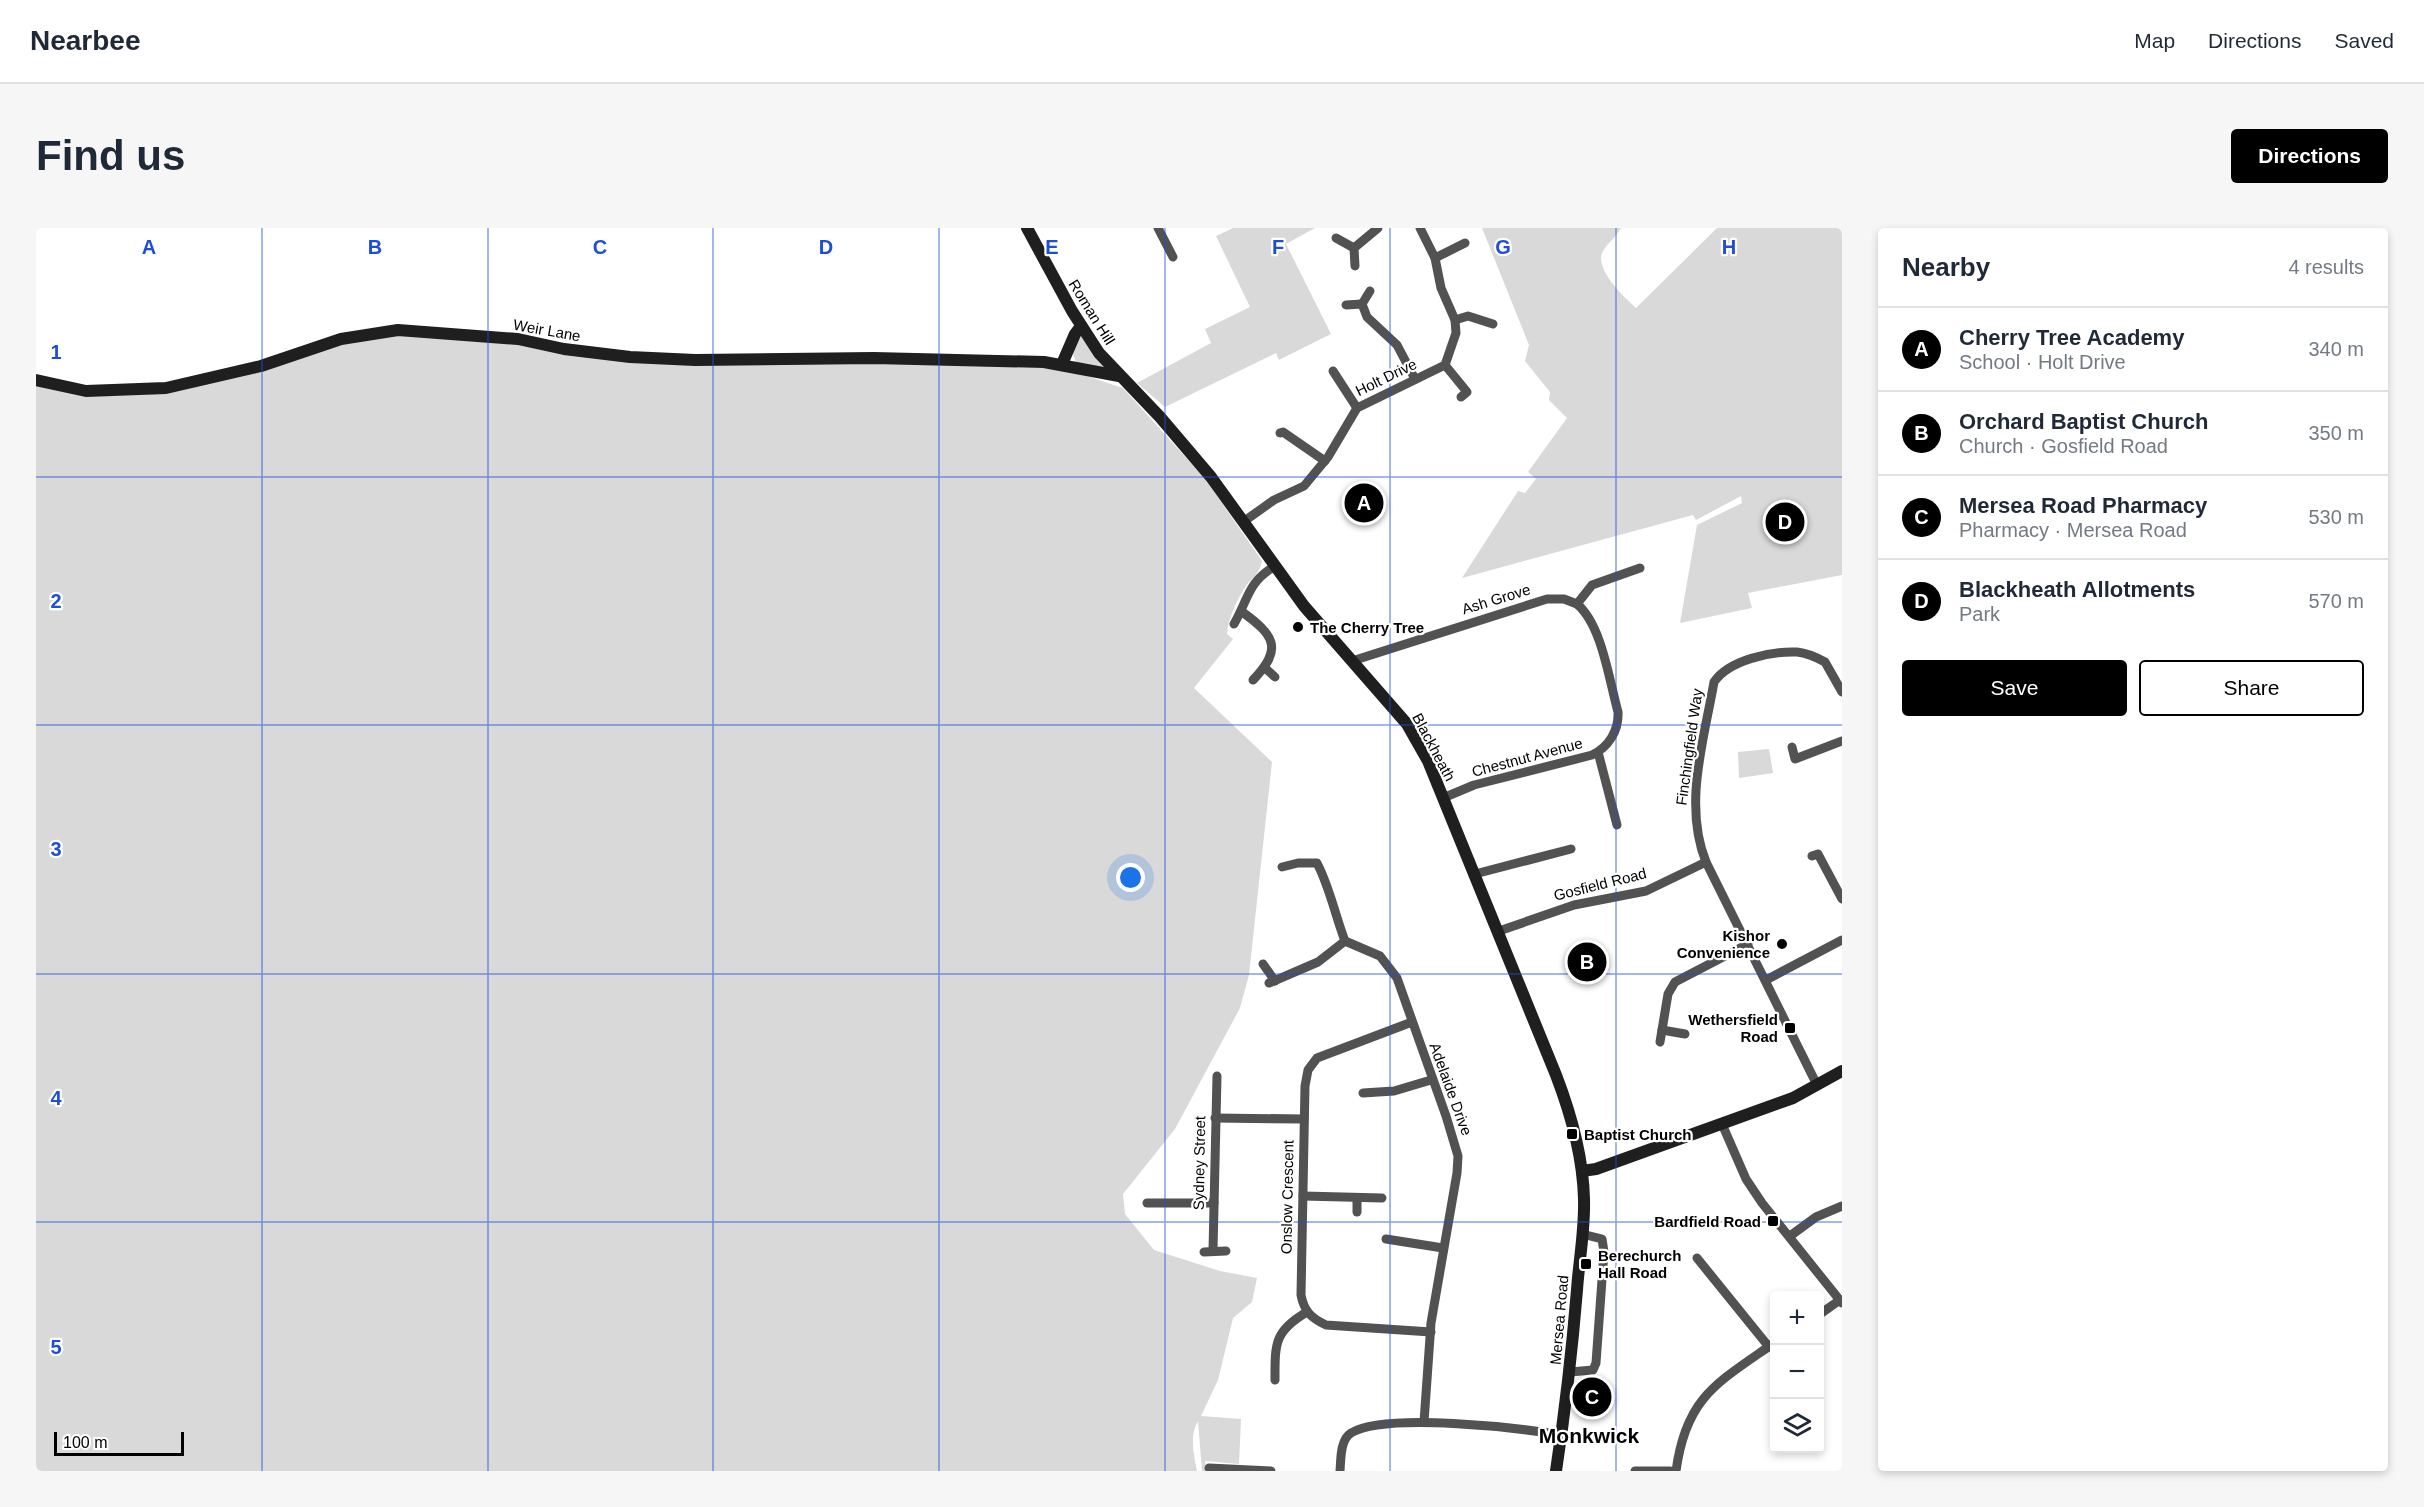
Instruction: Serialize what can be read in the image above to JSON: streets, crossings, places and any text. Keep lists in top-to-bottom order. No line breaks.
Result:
{"streets":{"main road":["Roman Hill","Weir Lane","Blackheath","Mersea Road"],"street":["Holt Drive","Ash Grove","Finchingfield Way","Chestnut Avenue","Gosfield Road","Adelaide Drive","Sydney Street","Onslow Crescent"]},"crossings":[["Roman Hill","Weir Lane"],["Roman Hill","Blackheath"],["Weir Lane","Blackheath"],["Holt Drive","Blackheath"],["Ash Grove","Blackheath"],["Ash Grove","Chestnut Avenue"],["Blackheath","Chestnut Avenue"],["Blackheath","Gosfield Road"],["Blackheath","Mersea Road"],["Finchingfield Way","Gosfield Road"],["Adelaide Drive","Onslow Crescent"]],"districts":["Monkwick"],"places":{"other":["The Cherry Tree","Kishor Convenience"],"transit":["Wethersfield Road","Baptist Church","Bardfield Road","Berechurch Hall Road"]},"scale_bar":"100 m","page":{"header":"Nearbee","nav":["Map","Directions","Saved"],"buttons":["Directions",["Save","Share"]],"title":"Find us","heading":["Nearby","4 results"],"list":[{"mark":"A","name":"Cherry Tree Academy","note":"School · Holt Drive","value":"340 m"},{"mark":"B","name":"Orchard Baptist Church","note":"Church · Gosfield Road","value":"350 m"},{"mark":"C","name":"Mersea Road Pharmacy","note":"Pharmacy · Mersea Road","value":"530 m"},{"mark":"D","name":"Blackheath Allotments","note":"Park","value":"570 m"}],"pins":["A","D","B","C"],"map_buttons":["+","−"],"scale":"100 m"},"grid":{"columns":["A","B","C","D","E","F","G","H"],"rows":["1","2","3","4","5"]}}
